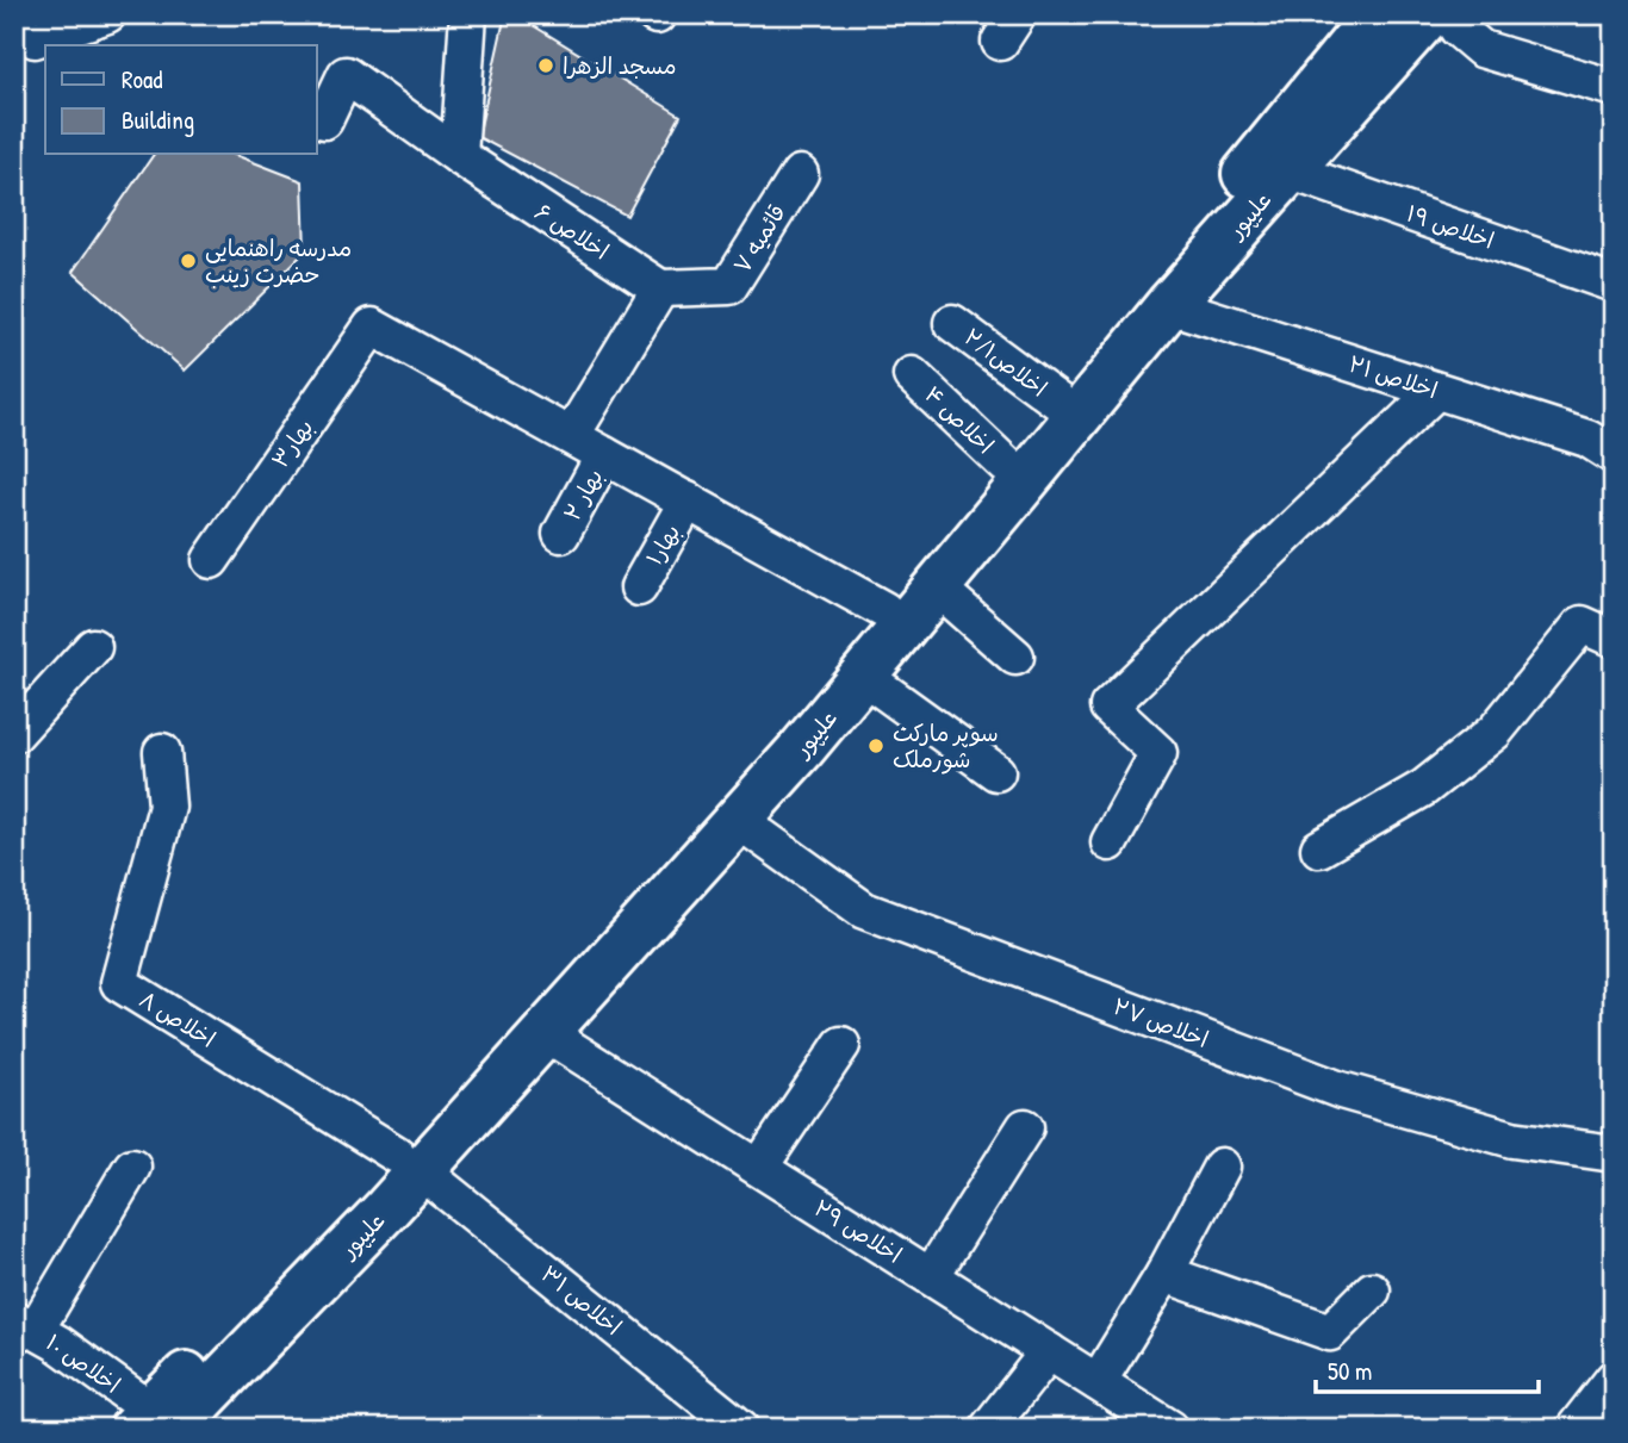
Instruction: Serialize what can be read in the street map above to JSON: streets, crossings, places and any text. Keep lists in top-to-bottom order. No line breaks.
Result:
{"streets":{"main road":["علیپور"],"street":["اخلاص ۱۹","اخلاص ۶","قائمیه ۷","اخلاص۲/۱","اخلاص ۲۱","اخلاص ۴","بهار۳","بهار ۲","بهار۱","اخلاص ۸","اخلاص ۲۷","اخلاص ۲۹","اخلاص ۳۱","اخلاص ۱۰"]},"crossings":[["علیپور","اخلاص ۱۹"],["علیپور","اخلاص۲/۱"],["علیپور","اخلاص ۲۱"],["علیپور","اخلاص ۴"],["علیپور","اخلاص ۸"],["علیپور","اخلاص ۲۷"],["علیپور","اخلاص ۲۹"],["علیپور","اخلاص ۳۱"],["علیپور","اخلاص ۱۰"],["اخلاص ۶","قائمیه ۷"],["اخلاص ۸","اخلاص ۳۱"]],"places":["مسجد الزهرا","مدرسه راهنمایی حضرت زینب","سوپر مارکت شورملک"],"legend":["Road","Building"],"scale_bar":"50 m"}
